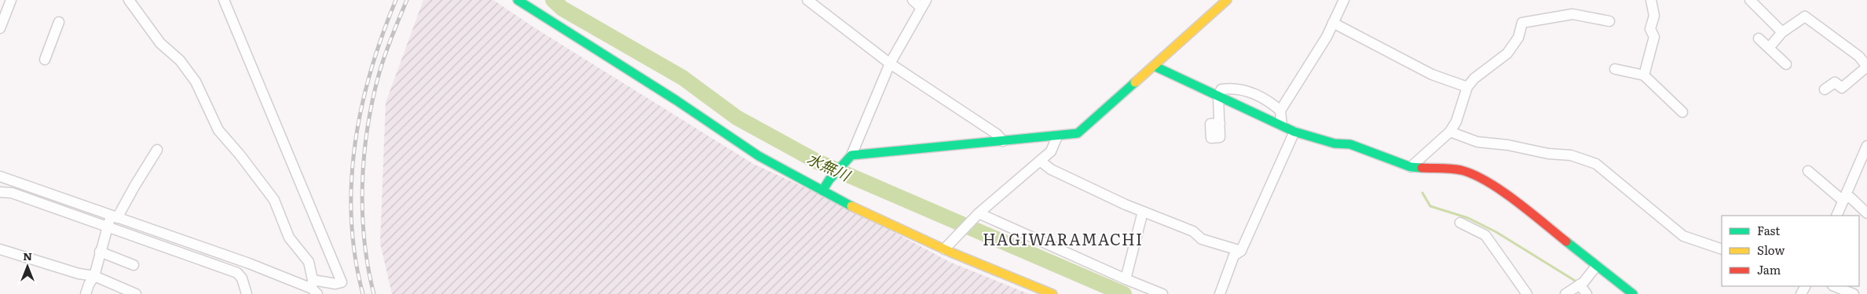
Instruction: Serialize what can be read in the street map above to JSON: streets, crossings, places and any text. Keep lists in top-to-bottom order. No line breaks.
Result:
{"districts":["HAGIWARAMACHI"],"water":["水無川"],"legend":["Fast","Slow","Jam"],"north":"top"}
